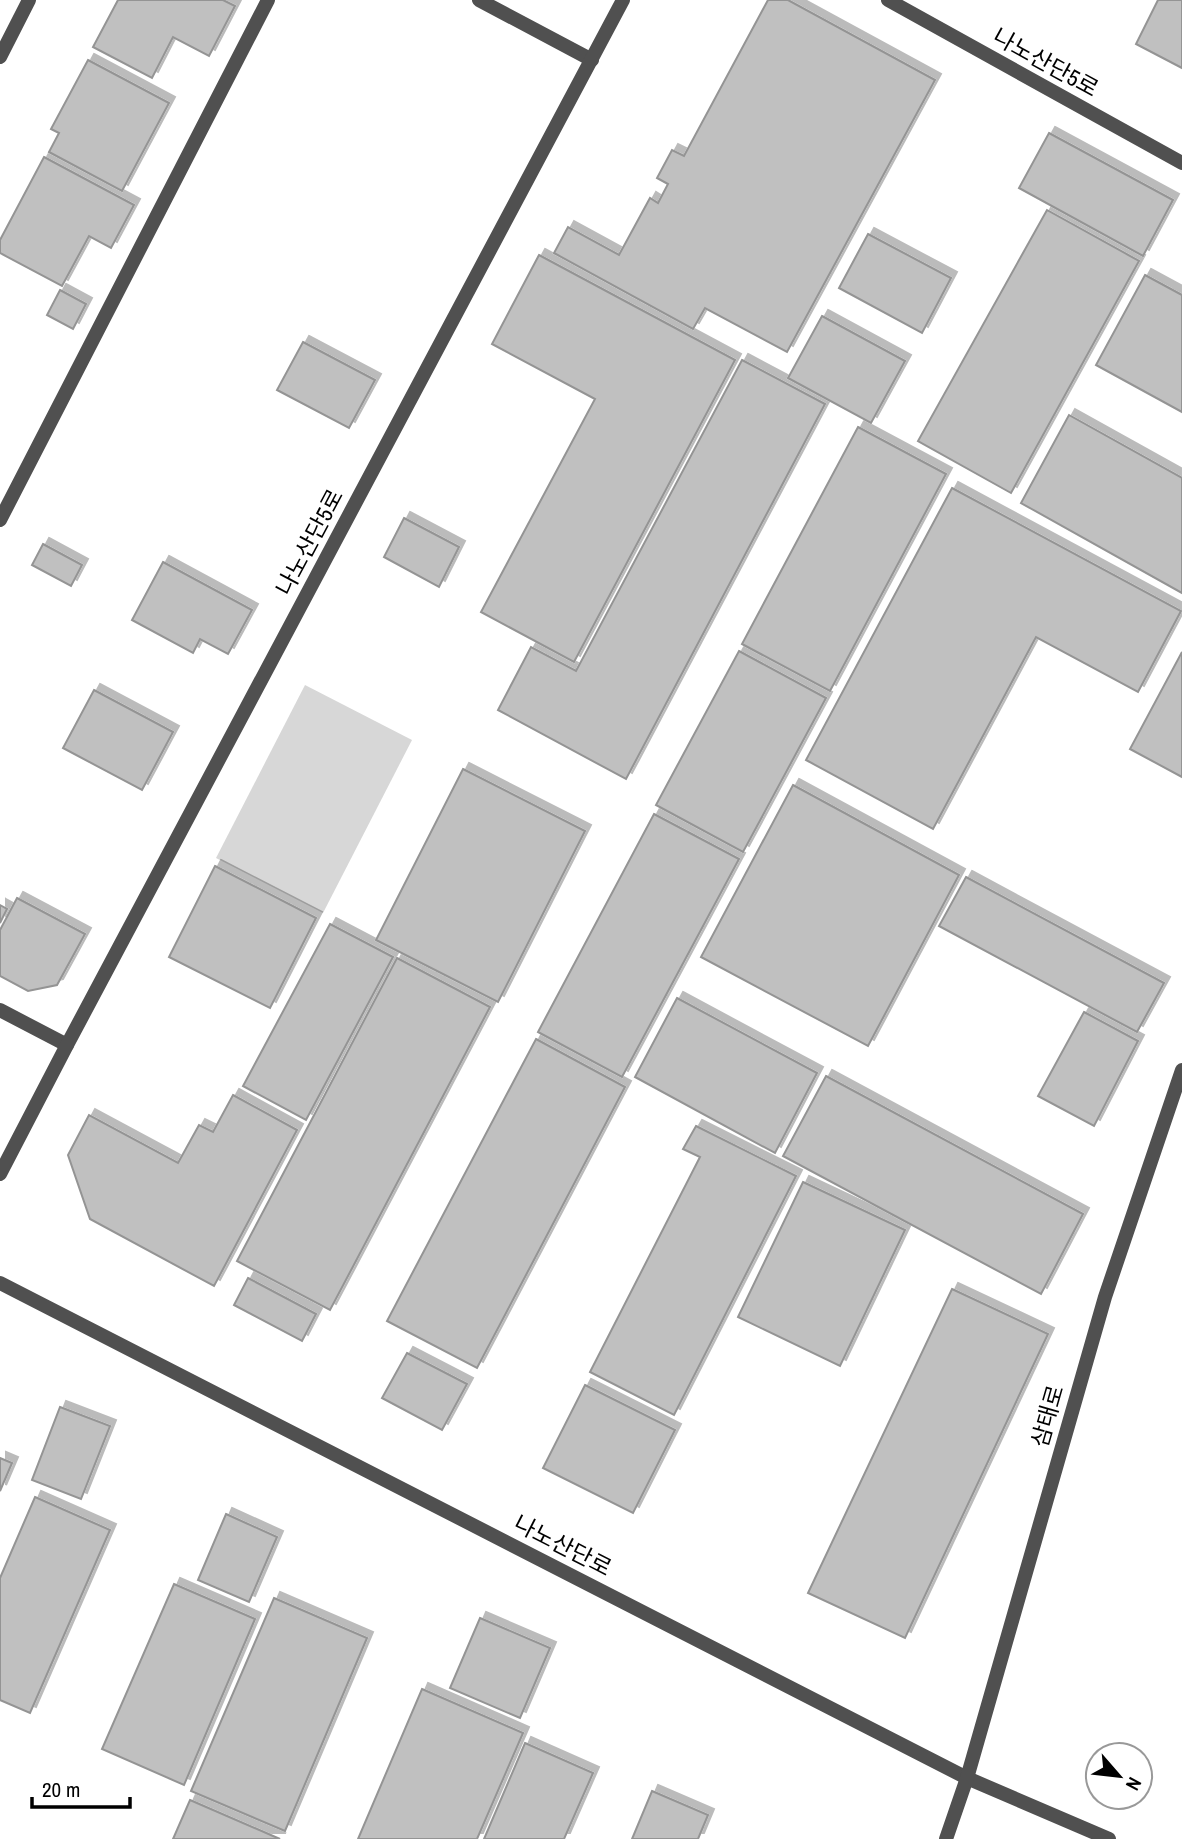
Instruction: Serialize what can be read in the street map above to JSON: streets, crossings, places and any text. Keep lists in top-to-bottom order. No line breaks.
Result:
{"streets":{"street":["나노산단5로","삼태로","나노산단로"]},"crossings":[["삼태로","나노산단로"]],"scale_bar":"20 m","north":"bottom right"}
